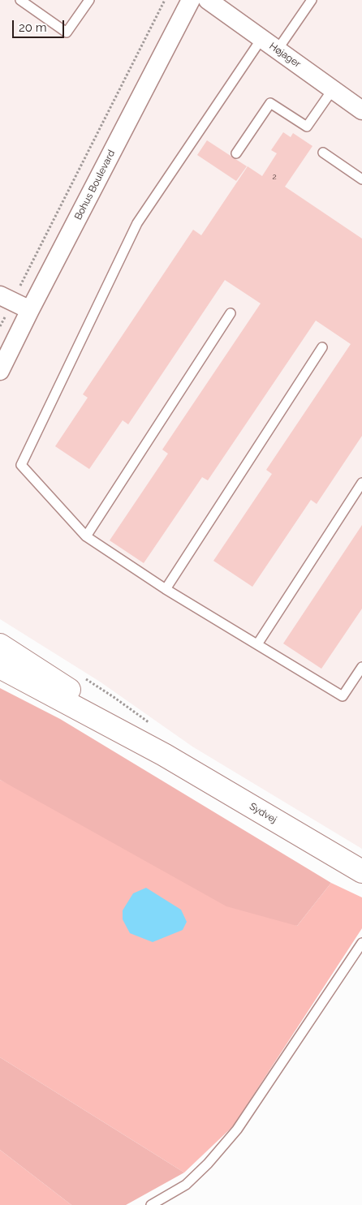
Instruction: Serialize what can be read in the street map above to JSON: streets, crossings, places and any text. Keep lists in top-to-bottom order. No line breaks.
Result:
{"streets":{"main road":["Sydvej"],"street":["Højager","Bohus Boulevard"]},"house_numbers":["2"],"scale_bar":"20 m"}
